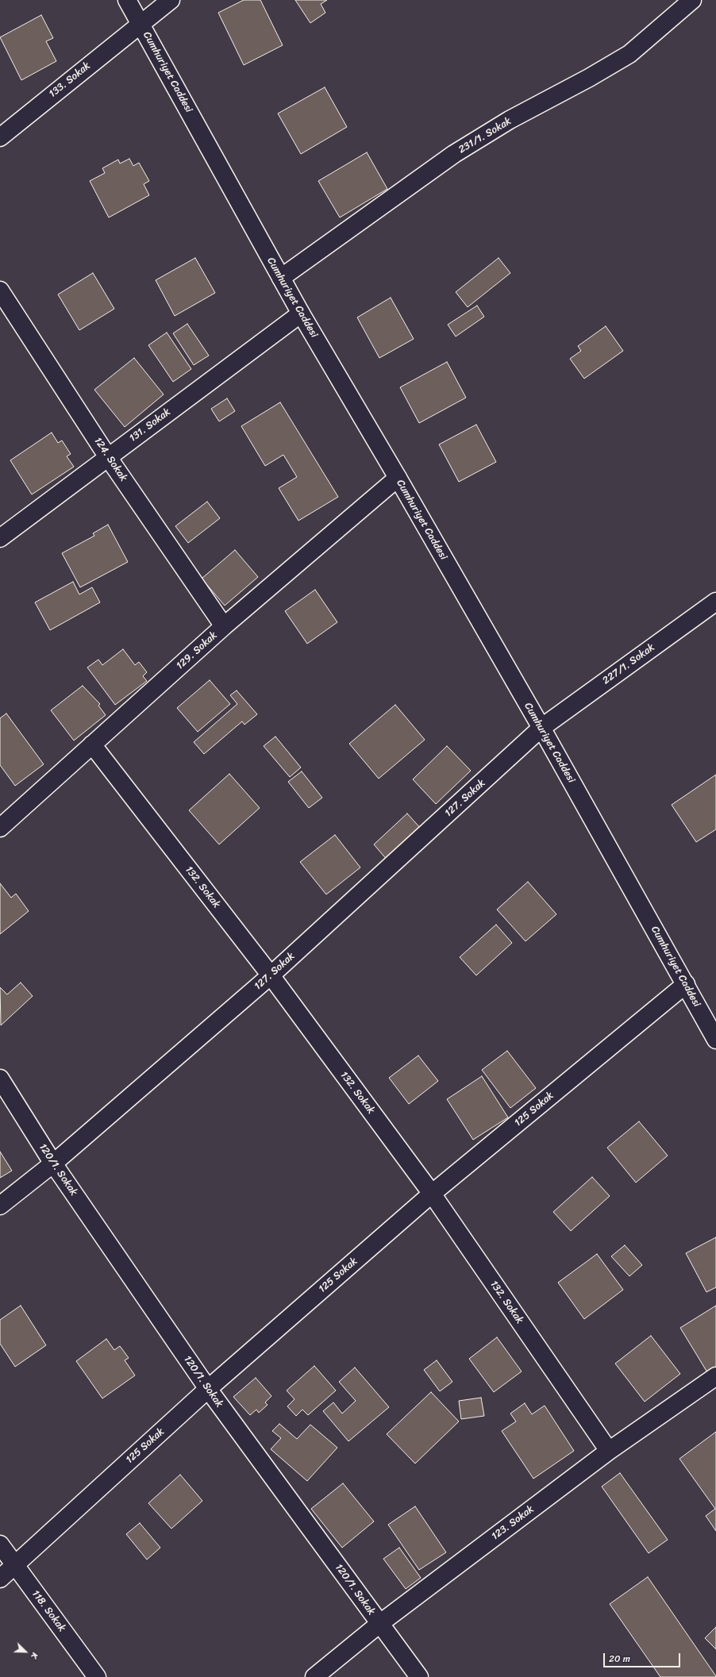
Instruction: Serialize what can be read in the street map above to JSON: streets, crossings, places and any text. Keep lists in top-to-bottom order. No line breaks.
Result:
{"streets":{"street":["Cumhuriyet Caddesi","133. Sokak","231/1. Sokak","131. Sokak","124. Sokak","129. Sokak","227/1. Sokak","127. Sokak","132. Sokak","125 Sokak","120/1. Sokak","123. Sokak","118. Sokak"]},"crossings":[["Cumhuriyet Caddesi","133. Sokak"],["Cumhuriyet Caddesi","231/1. Sokak"],["Cumhuriyet Caddesi","131. Sokak"],["Cumhuriyet Caddesi","129. Sokak"],["Cumhuriyet Caddesi","227/1. Sokak"],["Cumhuriyet Caddesi","127. Sokak"],["Cumhuriyet Caddesi","125 Sokak"],["131. Sokak","124. Sokak"],["124. Sokak","129. Sokak"],["129. Sokak","132. Sokak"],["227/1. Sokak","127. Sokak"],["127. Sokak","132. Sokak"],["127. Sokak","120/1. Sokak"],["132. Sokak","125 Sokak"],["132. Sokak","123. Sokak"],["125 Sokak","120/1. Sokak"],["125 Sokak","118. Sokak"],["120/1. Sokak","123. Sokak"]],"scale_bar":"20 m","north":"bottom right"}
